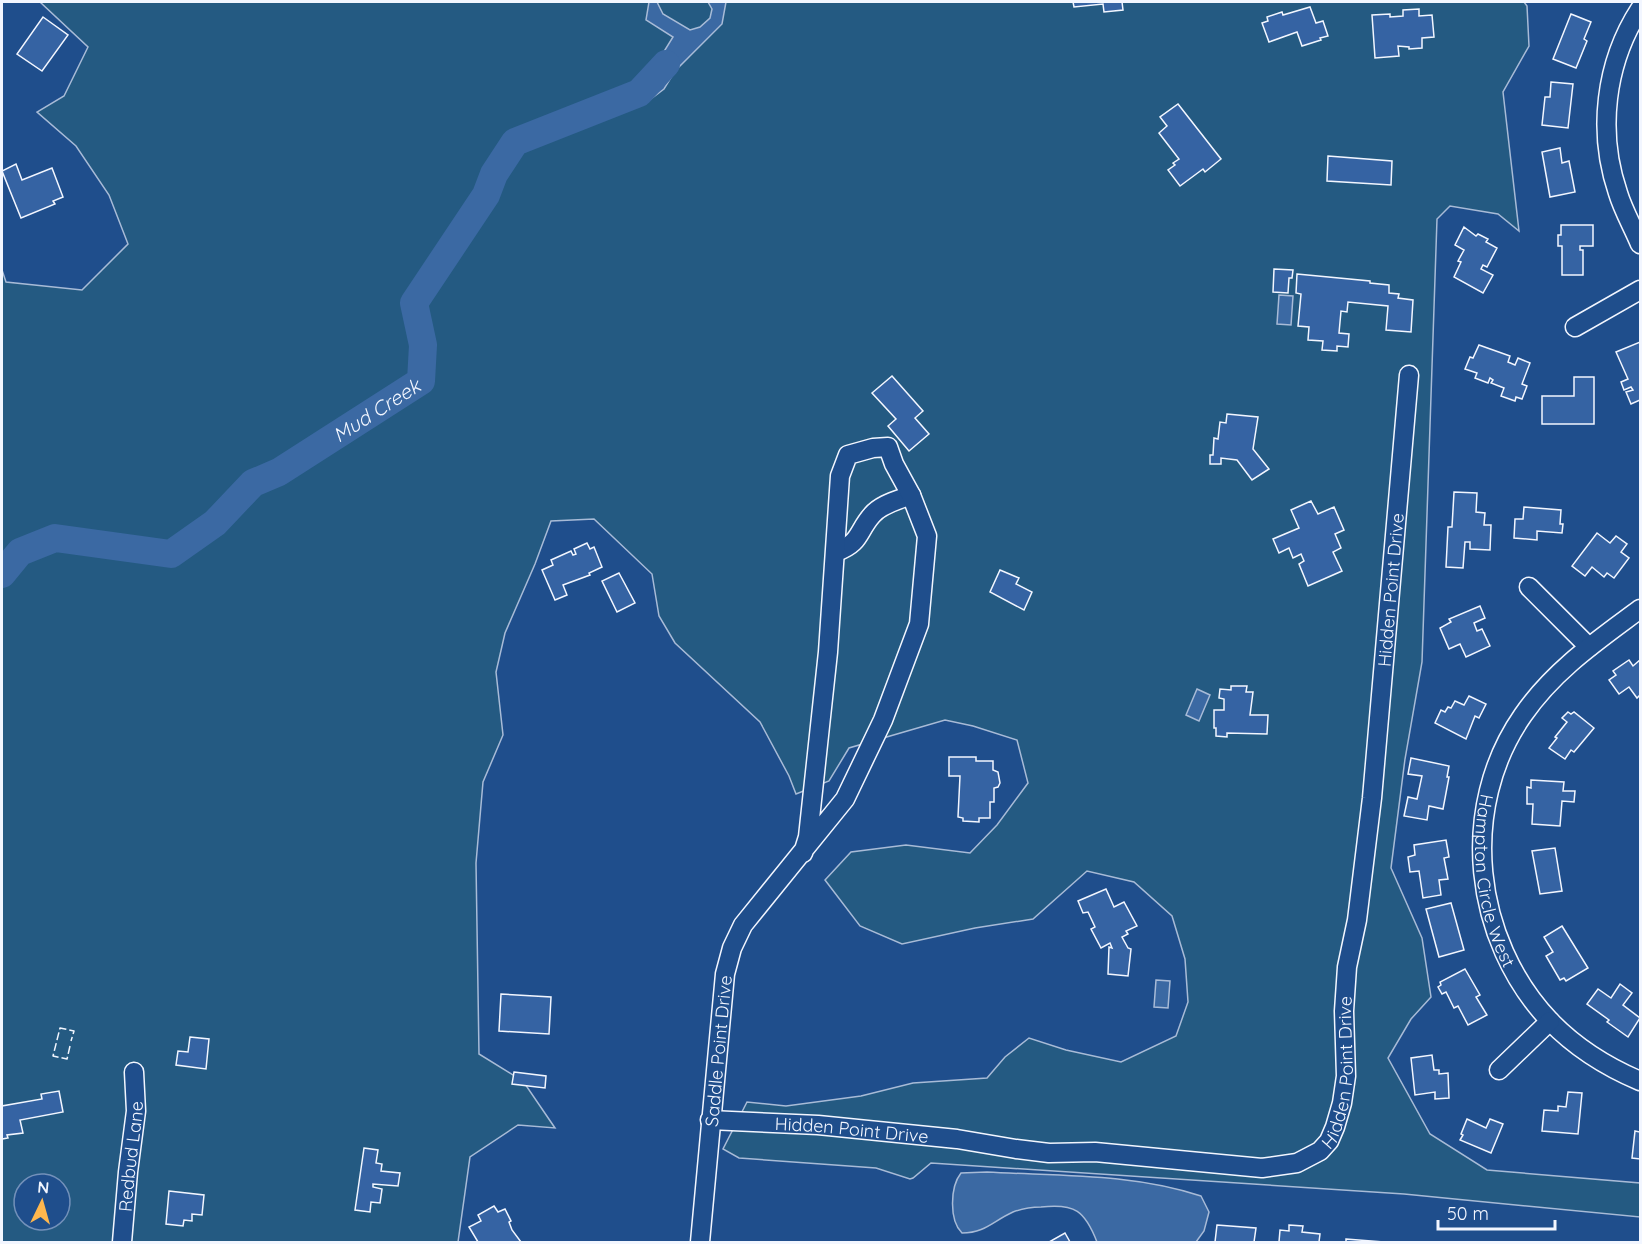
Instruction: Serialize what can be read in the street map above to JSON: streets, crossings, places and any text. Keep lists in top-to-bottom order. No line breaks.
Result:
{"streets":{"street":["Hidden Point Drive","Hampton Circle West","Saddle Point Drive","Redbud Lane"]},"crossings":[["Hidden Point Drive","Saddle Point Drive"]],"water":["Mud Creek"],"scale_bar":"50 m","north":"top"}
